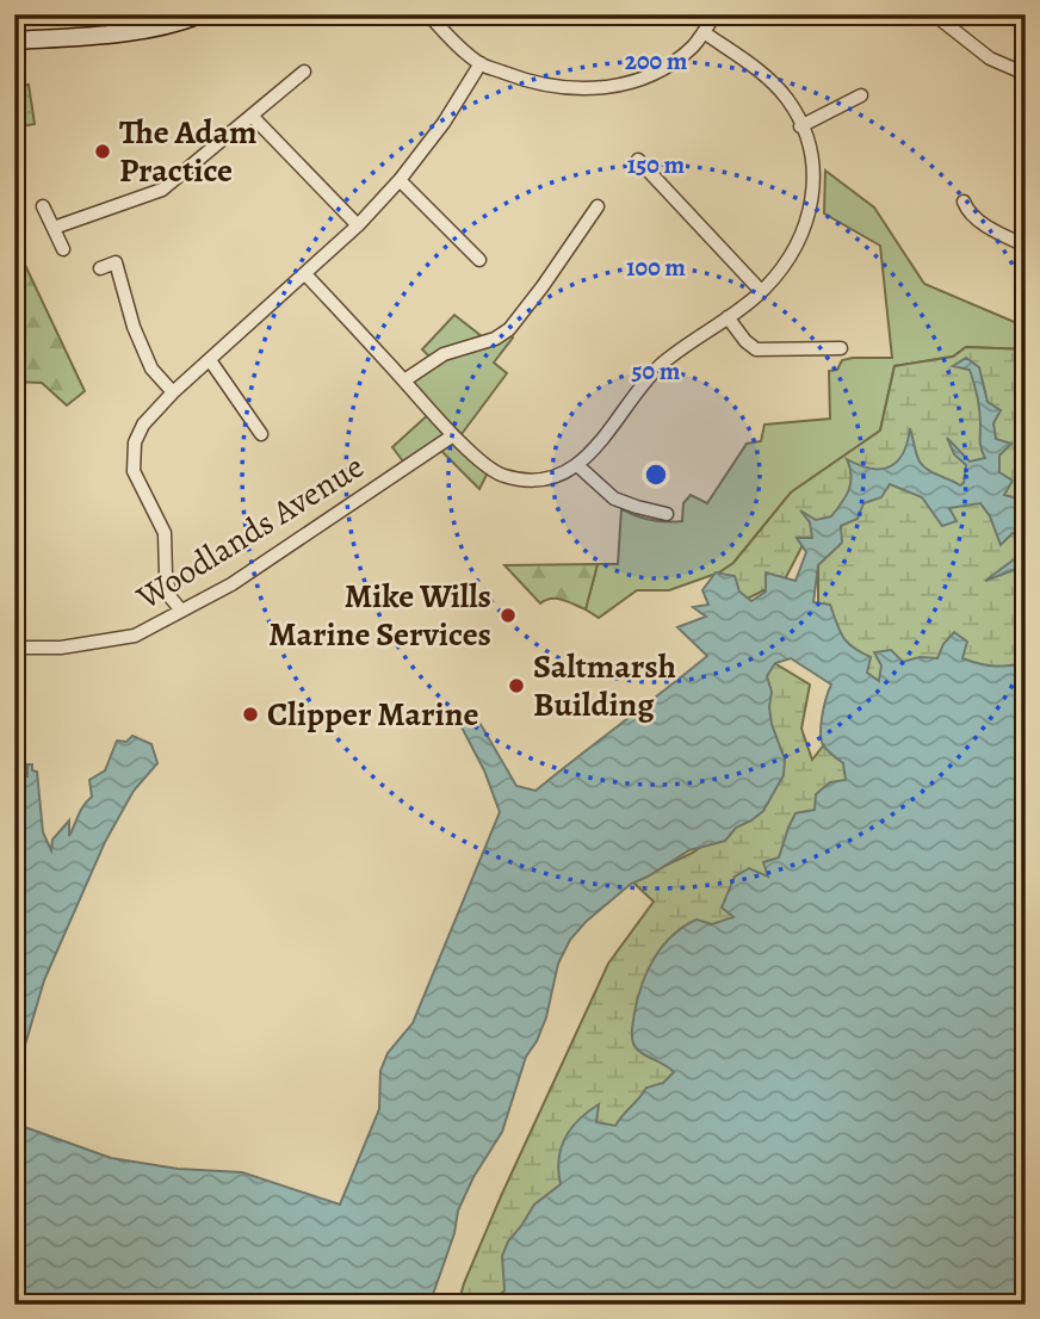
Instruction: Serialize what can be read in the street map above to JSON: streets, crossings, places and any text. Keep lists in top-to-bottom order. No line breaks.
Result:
{"streets":{"street":["Woodlands Avenue"]},"places":["The Adam Practice","Mike Wills Marine Services","Saltmarsh Building","Clipper Marine"],"rings":["200 m","150 m","100 m","50 m"]}
